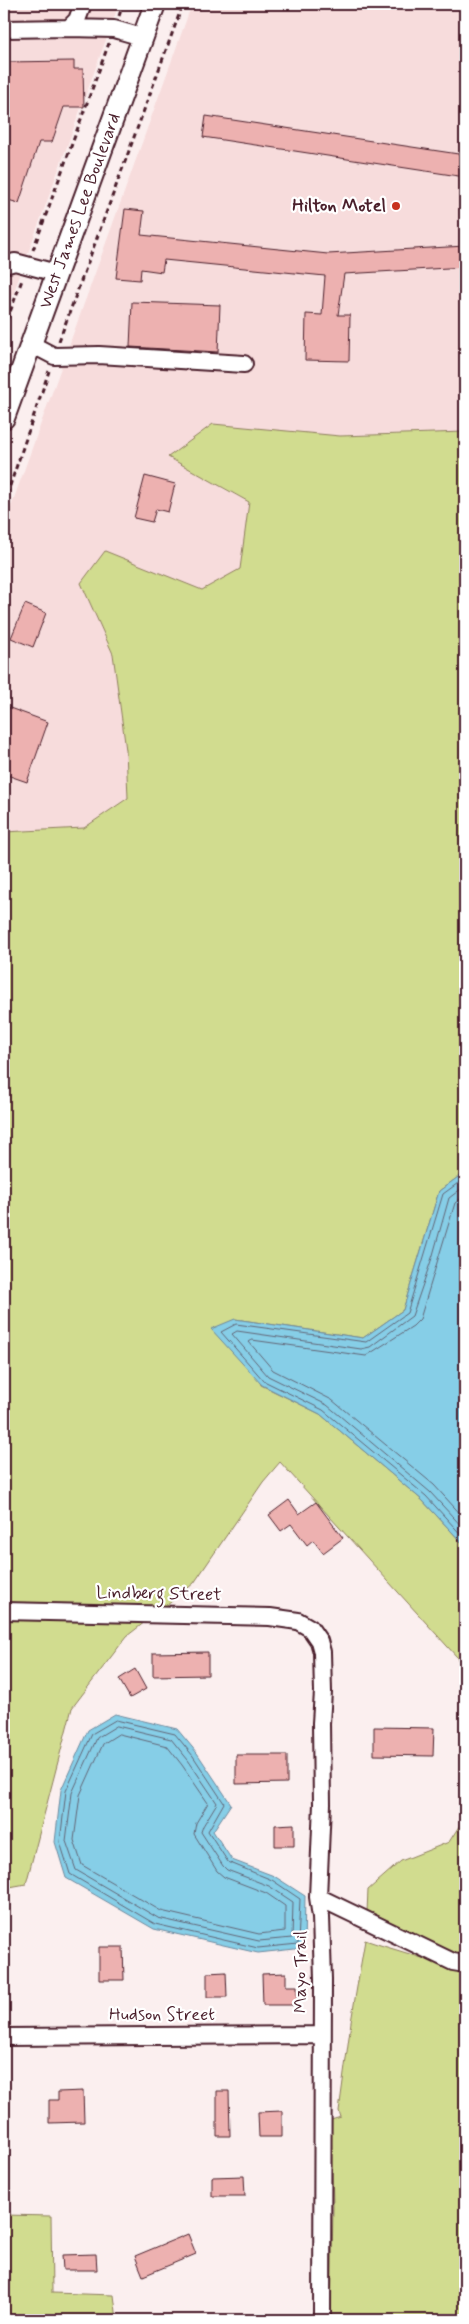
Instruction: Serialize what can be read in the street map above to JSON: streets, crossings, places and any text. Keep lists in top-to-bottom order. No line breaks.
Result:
{"streets":{"main road":["West James Lee Boulevard"],"street":["Lindberg Street","Mayo Trail","Hudson Street"]},"crossings":[["Lindberg Street","Mayo Trail"],["Mayo Trail","Hudson Street"]],"places":["Hilton Motel"]}
